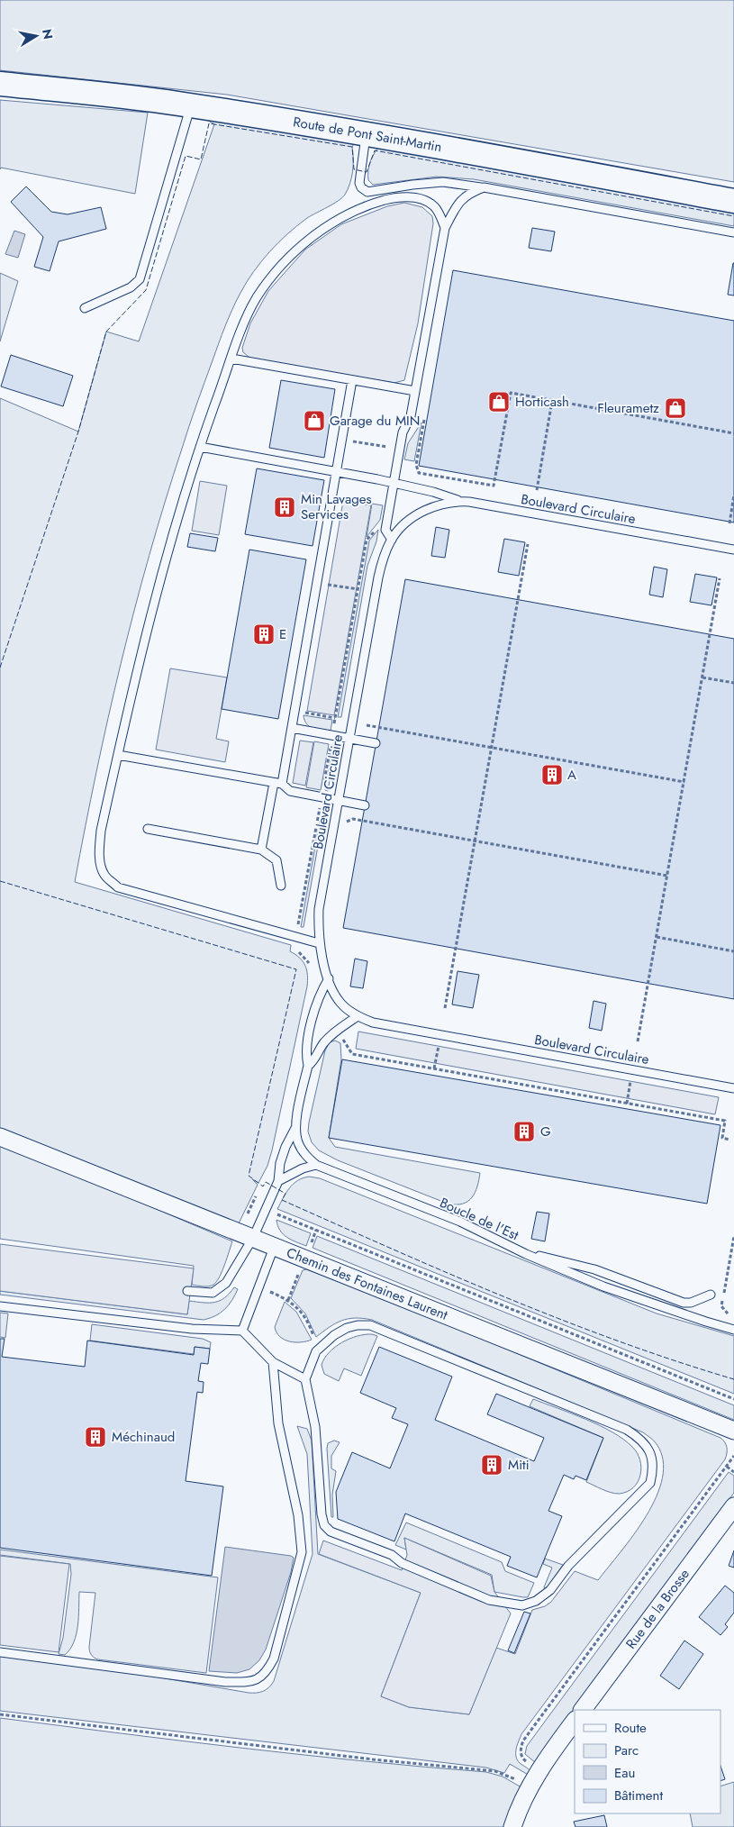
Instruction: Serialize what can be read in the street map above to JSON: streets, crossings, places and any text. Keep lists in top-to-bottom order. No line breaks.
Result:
{"streets":{"main road":["Route de Pont Saint-Martin"],"street":["Chemin des Fontaines Laurent","Rue de la Brosse"],"lane":["Boulevard Circulaire","Boucle de l'Est"]},"crossings":[["Boulevard Circulaire","Boucle de l'Est"]],"places":{"shop":["Horticash","Fleurametz","Garage du MIN"],"building":["Min Lavages Services","E","A","G","Méchinaud","Miti"]},"legend":["Route","Parc","Eau","Bâtiment"],"north":"right"}
